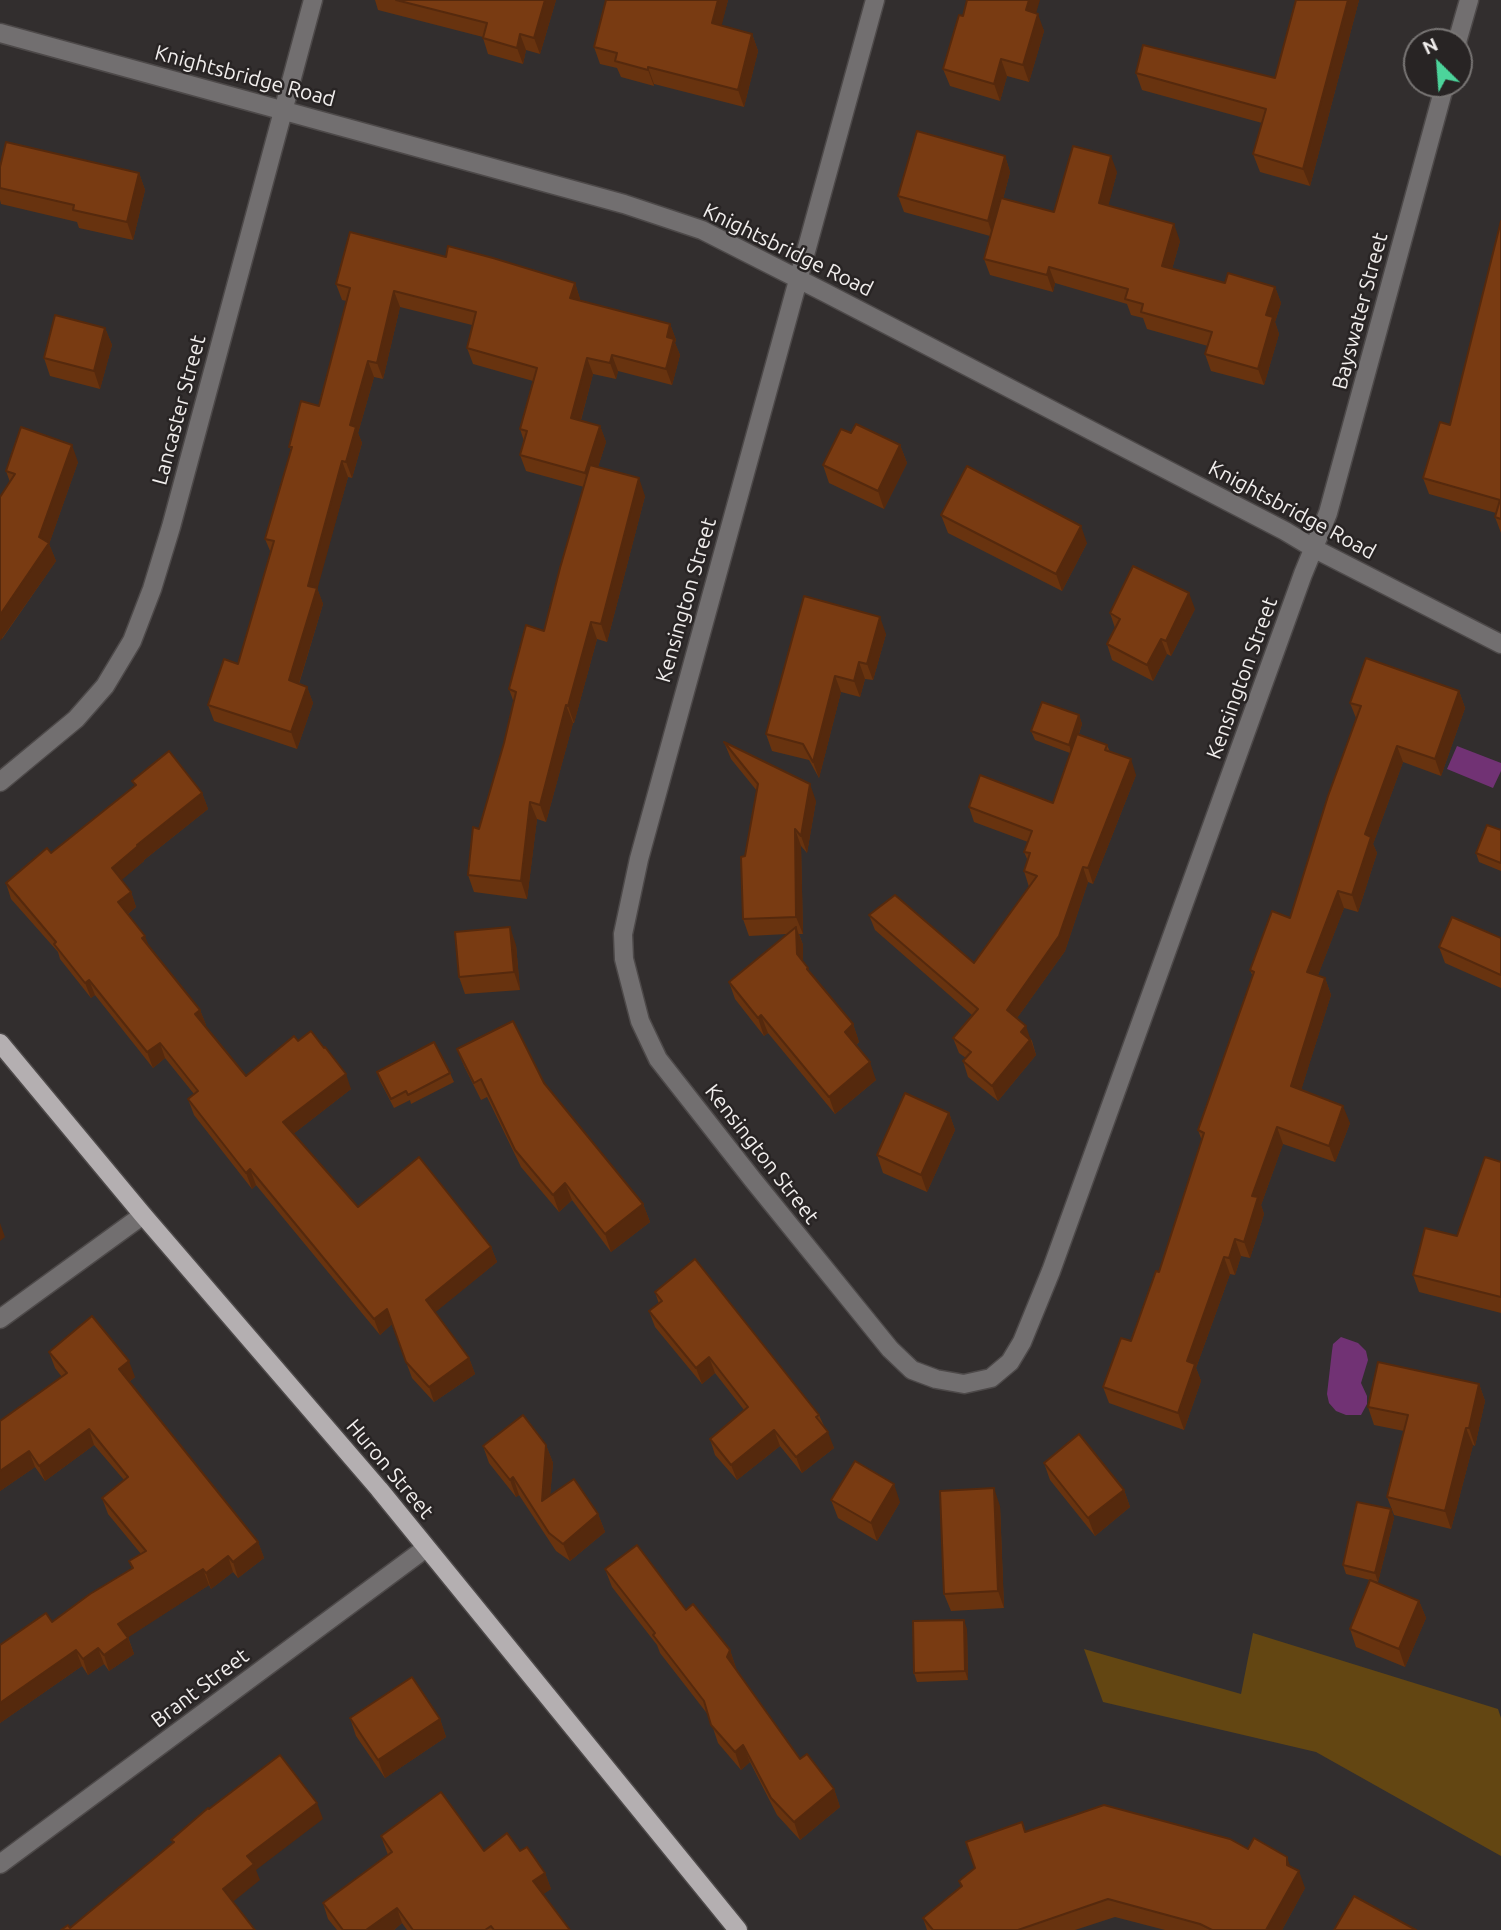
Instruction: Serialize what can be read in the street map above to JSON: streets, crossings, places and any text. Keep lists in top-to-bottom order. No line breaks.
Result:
{"streets":{"main road":["Huron Street"],"street":["Knightsbridge Road","Bayswater Street","Lancaster Street","Kensington Street","Brant Street"]},"crossings":[["Knightsbridge Road","Bayswater Street"],["Knightsbridge Road","Lancaster Street"],["Knightsbridge Road","Kensington Street"],["Bayswater Street","Kensington Street"],["Huron Street","Brant Street"]],"north":"top left"}
